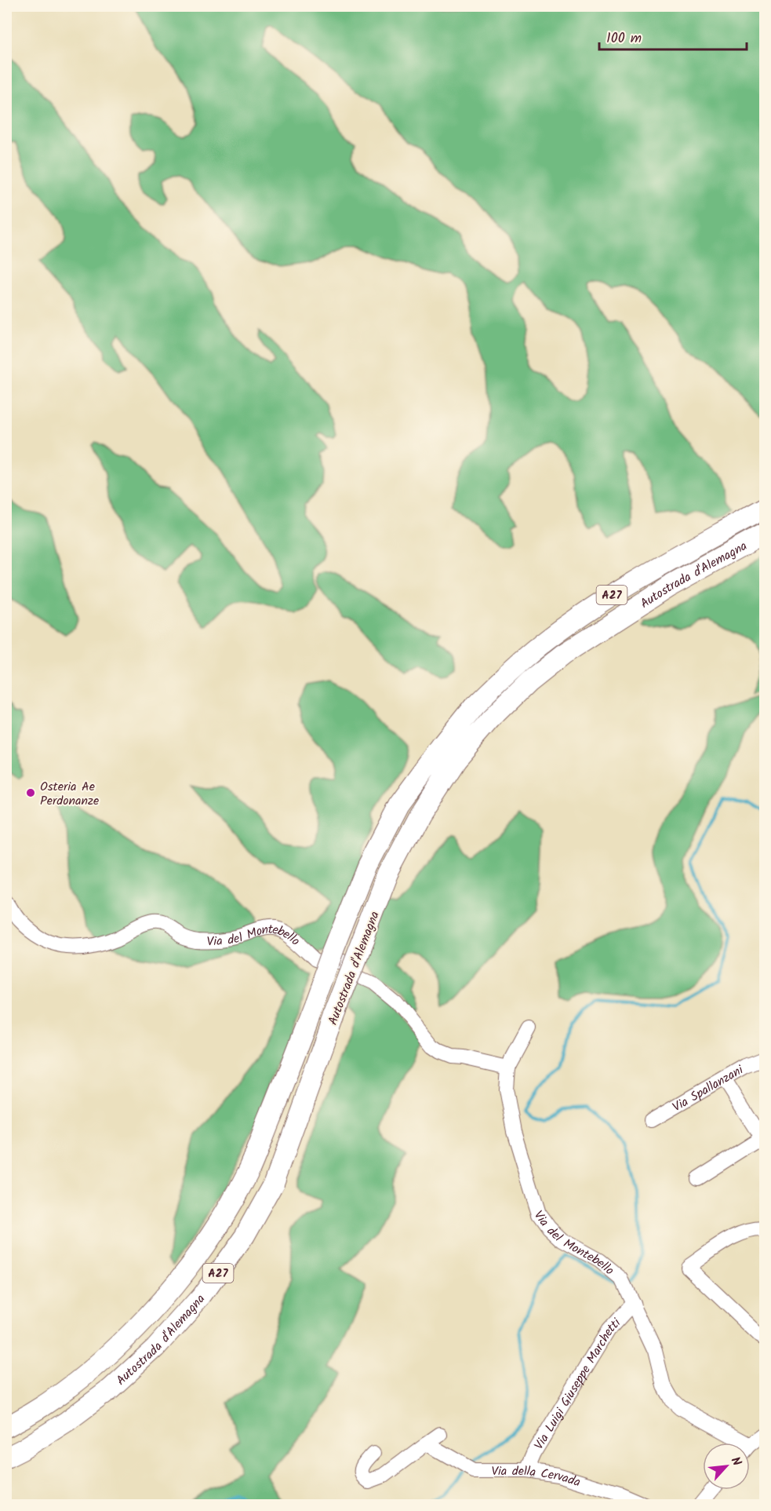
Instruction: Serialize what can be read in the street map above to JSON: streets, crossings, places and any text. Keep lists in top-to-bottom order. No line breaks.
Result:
{"streets":{"highway":["Autostrada d'Alemagna","A27"],"street":["Via del Montebello","Via Spallanzani","Via Luigi Giuseppe Marchetti","Via della Cervada"]},"crossings":[["Via del Montebello","Via Luigi Giuseppe Marchetti"],["Via Luigi Giuseppe Marchetti","Via della Cervada"]],"places":["Osteria Ae Perdonanze"],"scale_bar":"100 m","north":"top right"}
